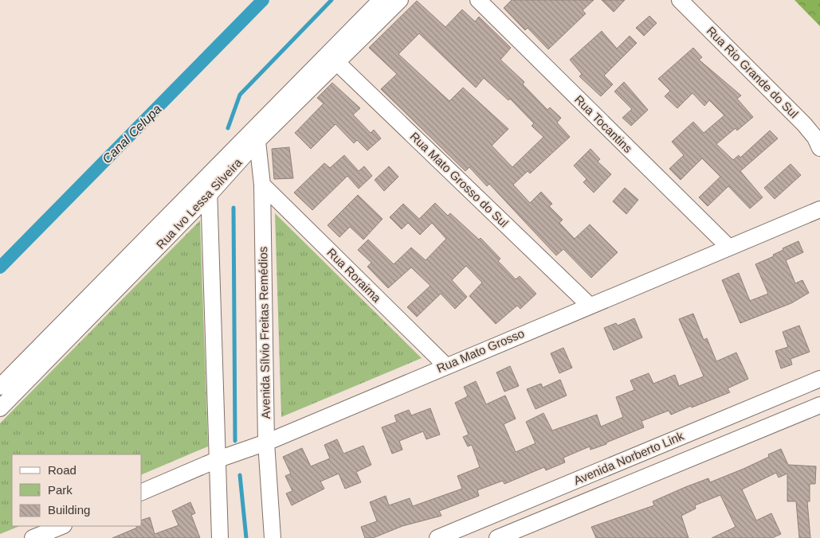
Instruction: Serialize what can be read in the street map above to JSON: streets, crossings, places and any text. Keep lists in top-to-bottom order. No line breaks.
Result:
{"streets":{"street":["Rua Rio Grande do Sul","Rua Tocantins","Rua Mato Grosso do Sul","Rua Ivo Lessa Silveira","Rua Roraima","Avenida Sílvio Freitas Remédios","Rua Mato Grosso","Avenida Norberto Link"]},"crossings":[["Rua Tocantins","Rua Mato Grosso"],["Rua Mato Grosso do Sul","Rua Ivo Lessa Silveira"],["Rua Mato Grosso do Sul","Rua Mato Grosso"],["Rua Ivo Lessa Silveira","Avenida Sílvio Freitas Remédios"],["Rua Roraima","Avenida Sílvio Freitas Remédios"],["Rua Roraima","Rua Mato Grosso"],["Avenida Sílvio Freitas Remédios","Rua Mato Grosso"]],"water":["Canal Celupa"],"legend":["Road","Park","Building"]}
